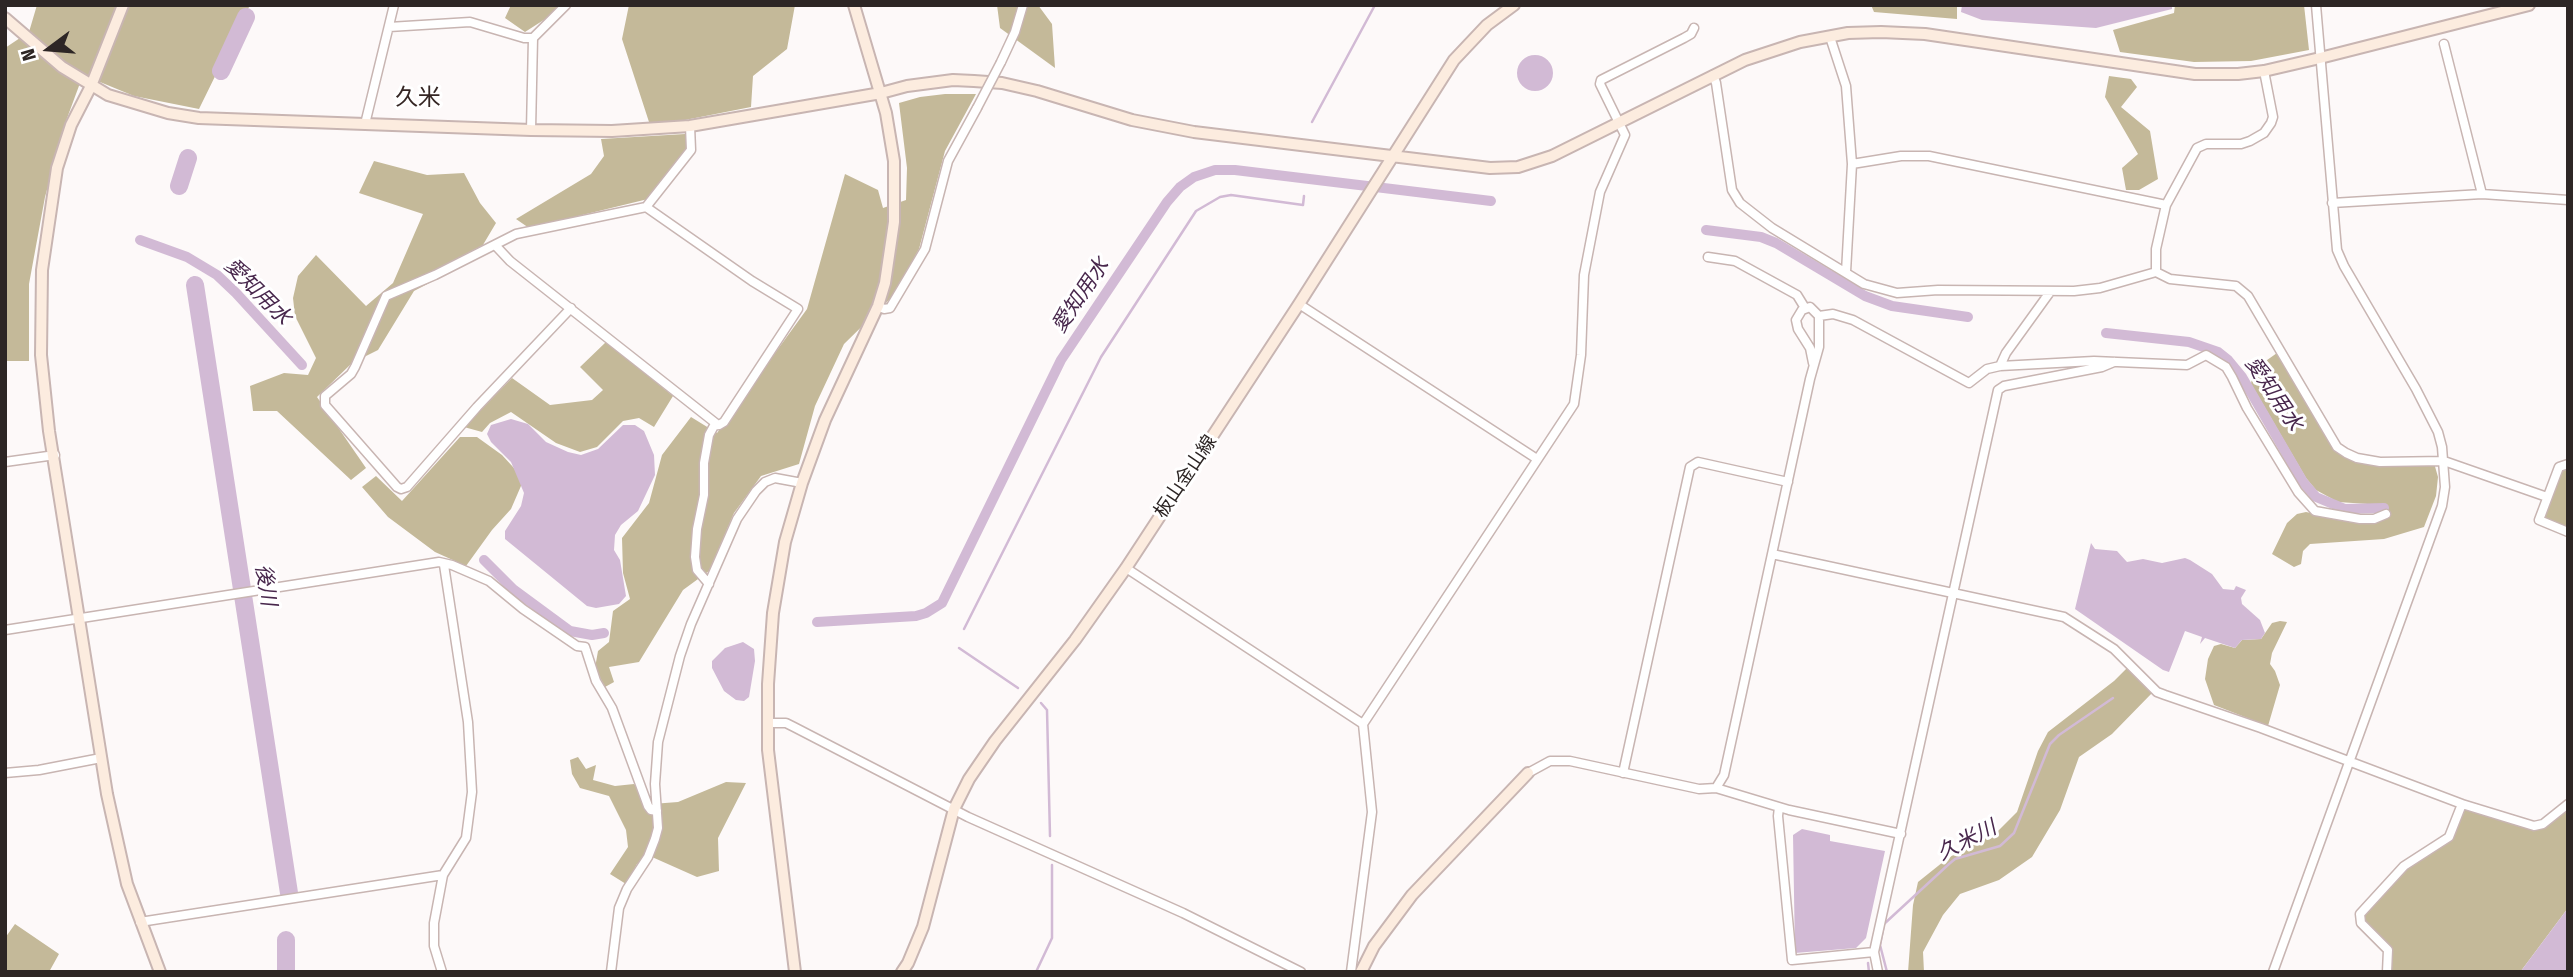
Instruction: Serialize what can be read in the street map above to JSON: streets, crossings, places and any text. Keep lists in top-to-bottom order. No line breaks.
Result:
{"streets":{"street":["板山金山線"]},"districts":["久米"],"water":["愛知用水","後川","久米川"],"north":"left"}
